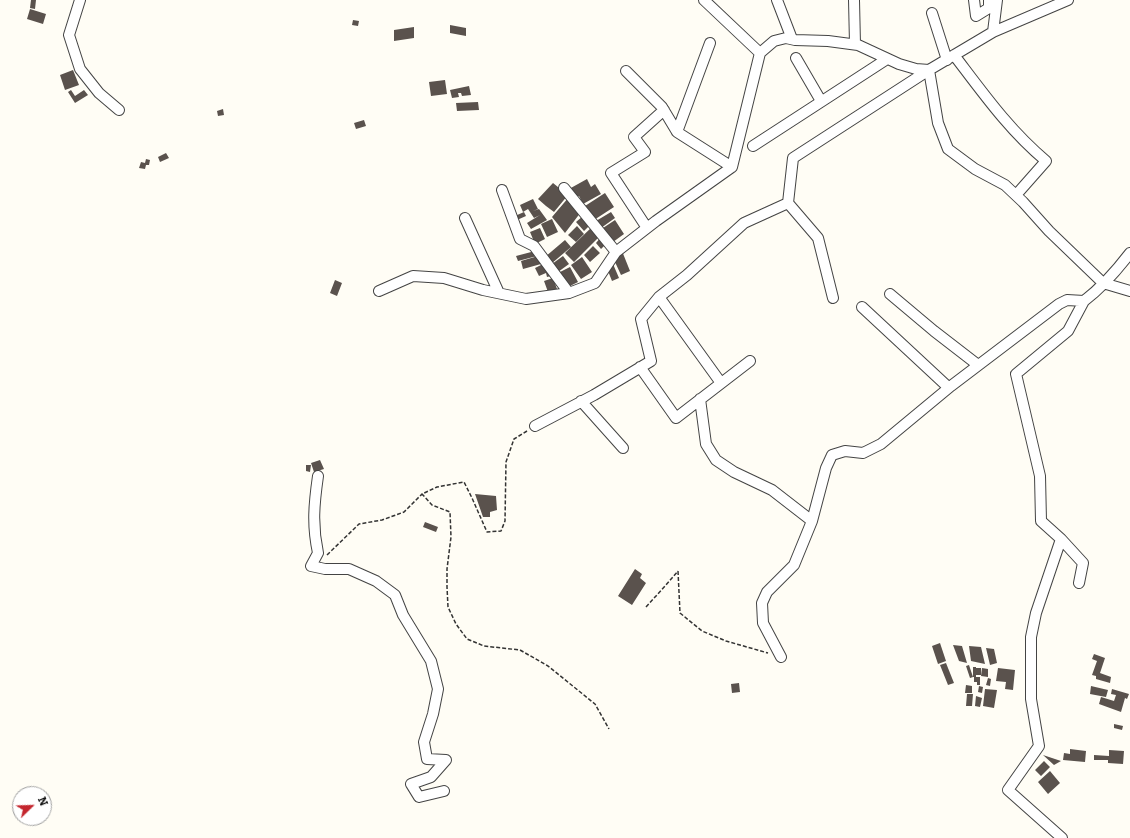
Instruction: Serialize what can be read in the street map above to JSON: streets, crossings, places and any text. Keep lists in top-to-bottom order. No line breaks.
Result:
{"north":"top right"}
